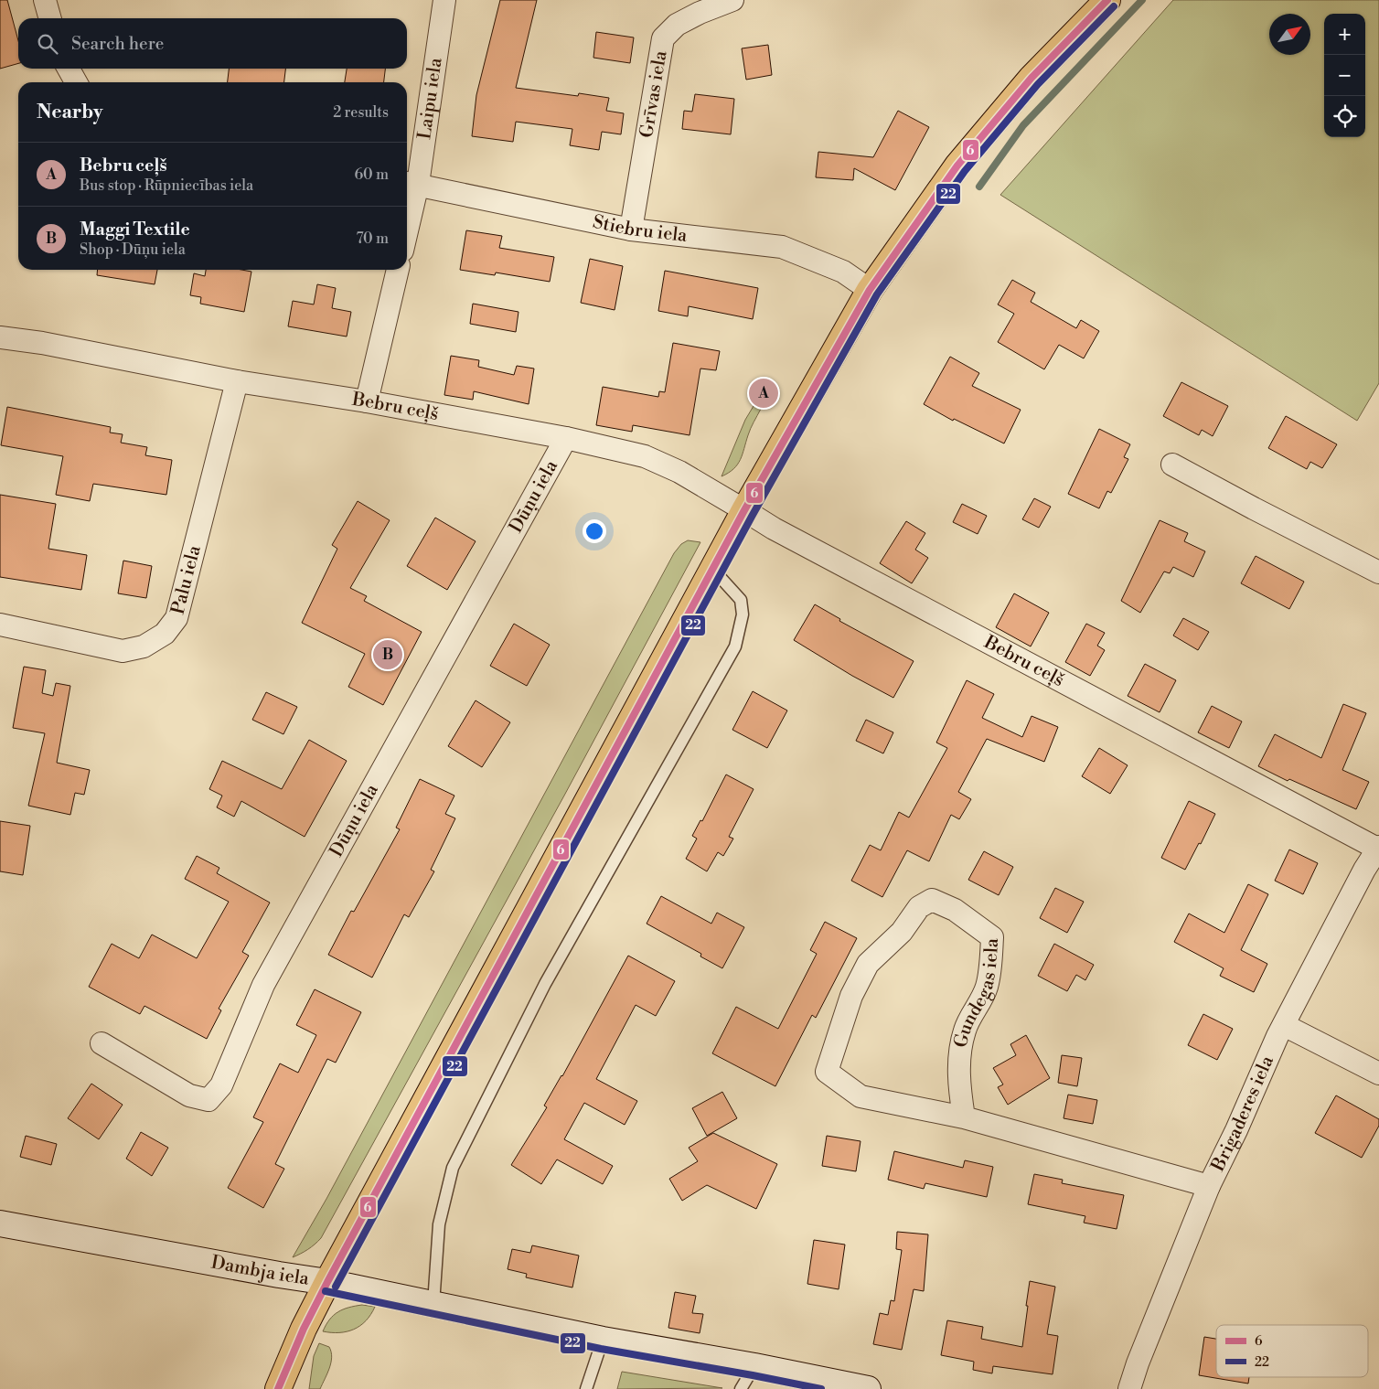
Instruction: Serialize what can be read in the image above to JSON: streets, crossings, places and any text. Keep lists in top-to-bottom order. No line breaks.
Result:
{"streets":{"street":["Grīvas iela","Laipu iela","Stiebru iela","Bebru ceļš","Dūņu iela","Palu iela","Gundegas iela","Brigaderes iela","Dambja iela"]},"crossings":[["Grīvas iela","Stiebru iela"],["Laipu iela","Stiebru iela"],["Bebru ceļš","Dūņu iela"],["Bebru ceļš","Palu iela"],["Bebru ceļš","Brigaderes iela"],["Gundegas iela","Brigaderes iela"]],"lines":["transit line 6","transit line 22"],"legend":["6","22"],"north":"top right","page":{"map_buttons":["+","−"],"search":"Search here","heading":["Nearby","2 results"],"list":[{"mark":"A","name":"Bebru ceļš","note":"Bus stop · Rūpniecības iela","value":"60 m"},{"mark":"B","name":"Maggi Textile","note":"Shop · Dūņu iela","value":"70 m"}],"pins":["A","B"]}}
